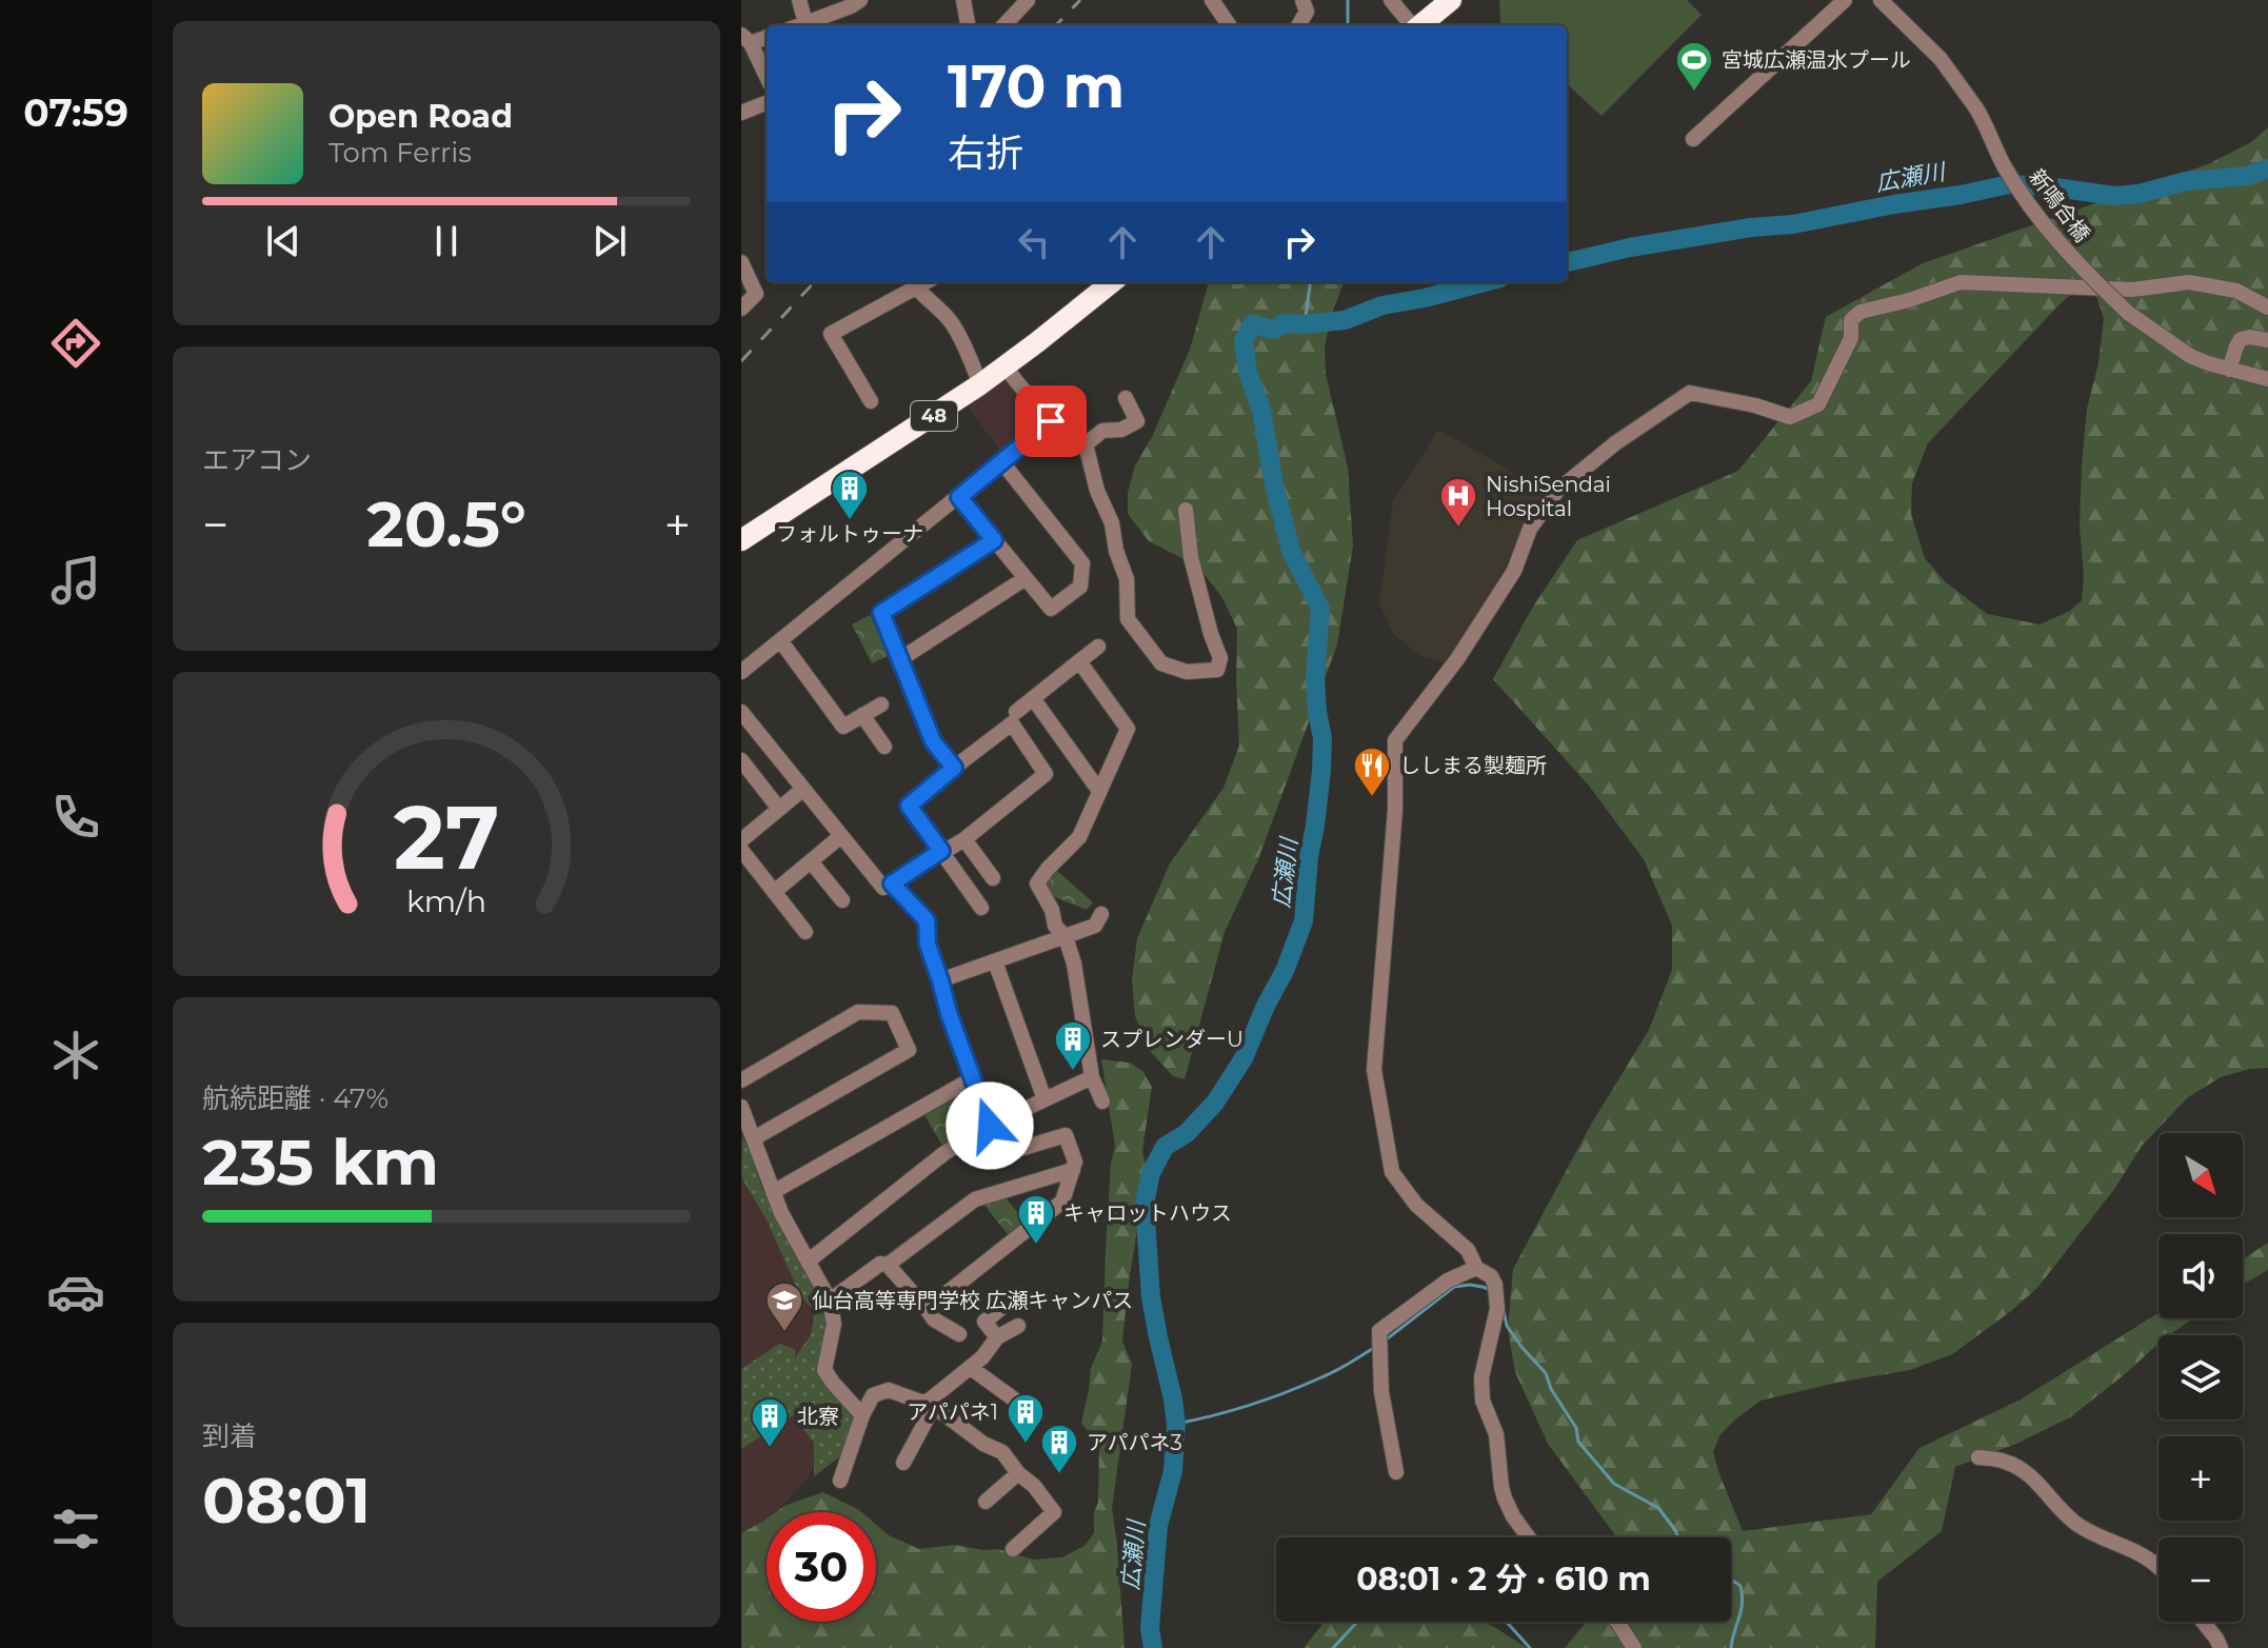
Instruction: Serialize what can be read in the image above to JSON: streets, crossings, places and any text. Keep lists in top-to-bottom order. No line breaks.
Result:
{"streets":{"highway":["48"],"street":["新鳴合橋"]},"water":["広瀬川"],"places":{"sports":["宮城広瀬温水プール"],"building":["フォルトゥーナ","スプレンダーU","キャロットハウス","アパパネ1","北寮","アパパネ3"],"hospital":["NishiSendai Hospital"],"restaurant":["ししまる製麺所"],"school or university":["仙台高等専門学校 広瀬キャンパス"]},"north":"bottom right","page":{"tabs":"07:59","turn":["170 m","右折"],"song":["Open Road","Tom Ferris"],"tile":["エアコン",["航続距離 · 47%","235 km"],["到着","08:01"]],"heat":["−","20.5°","+"],"map_buttons":["+","−"],"limit":"30","trip":"08:01 · 2 分 · 610 m","gauge":["27","km/h"]}}
